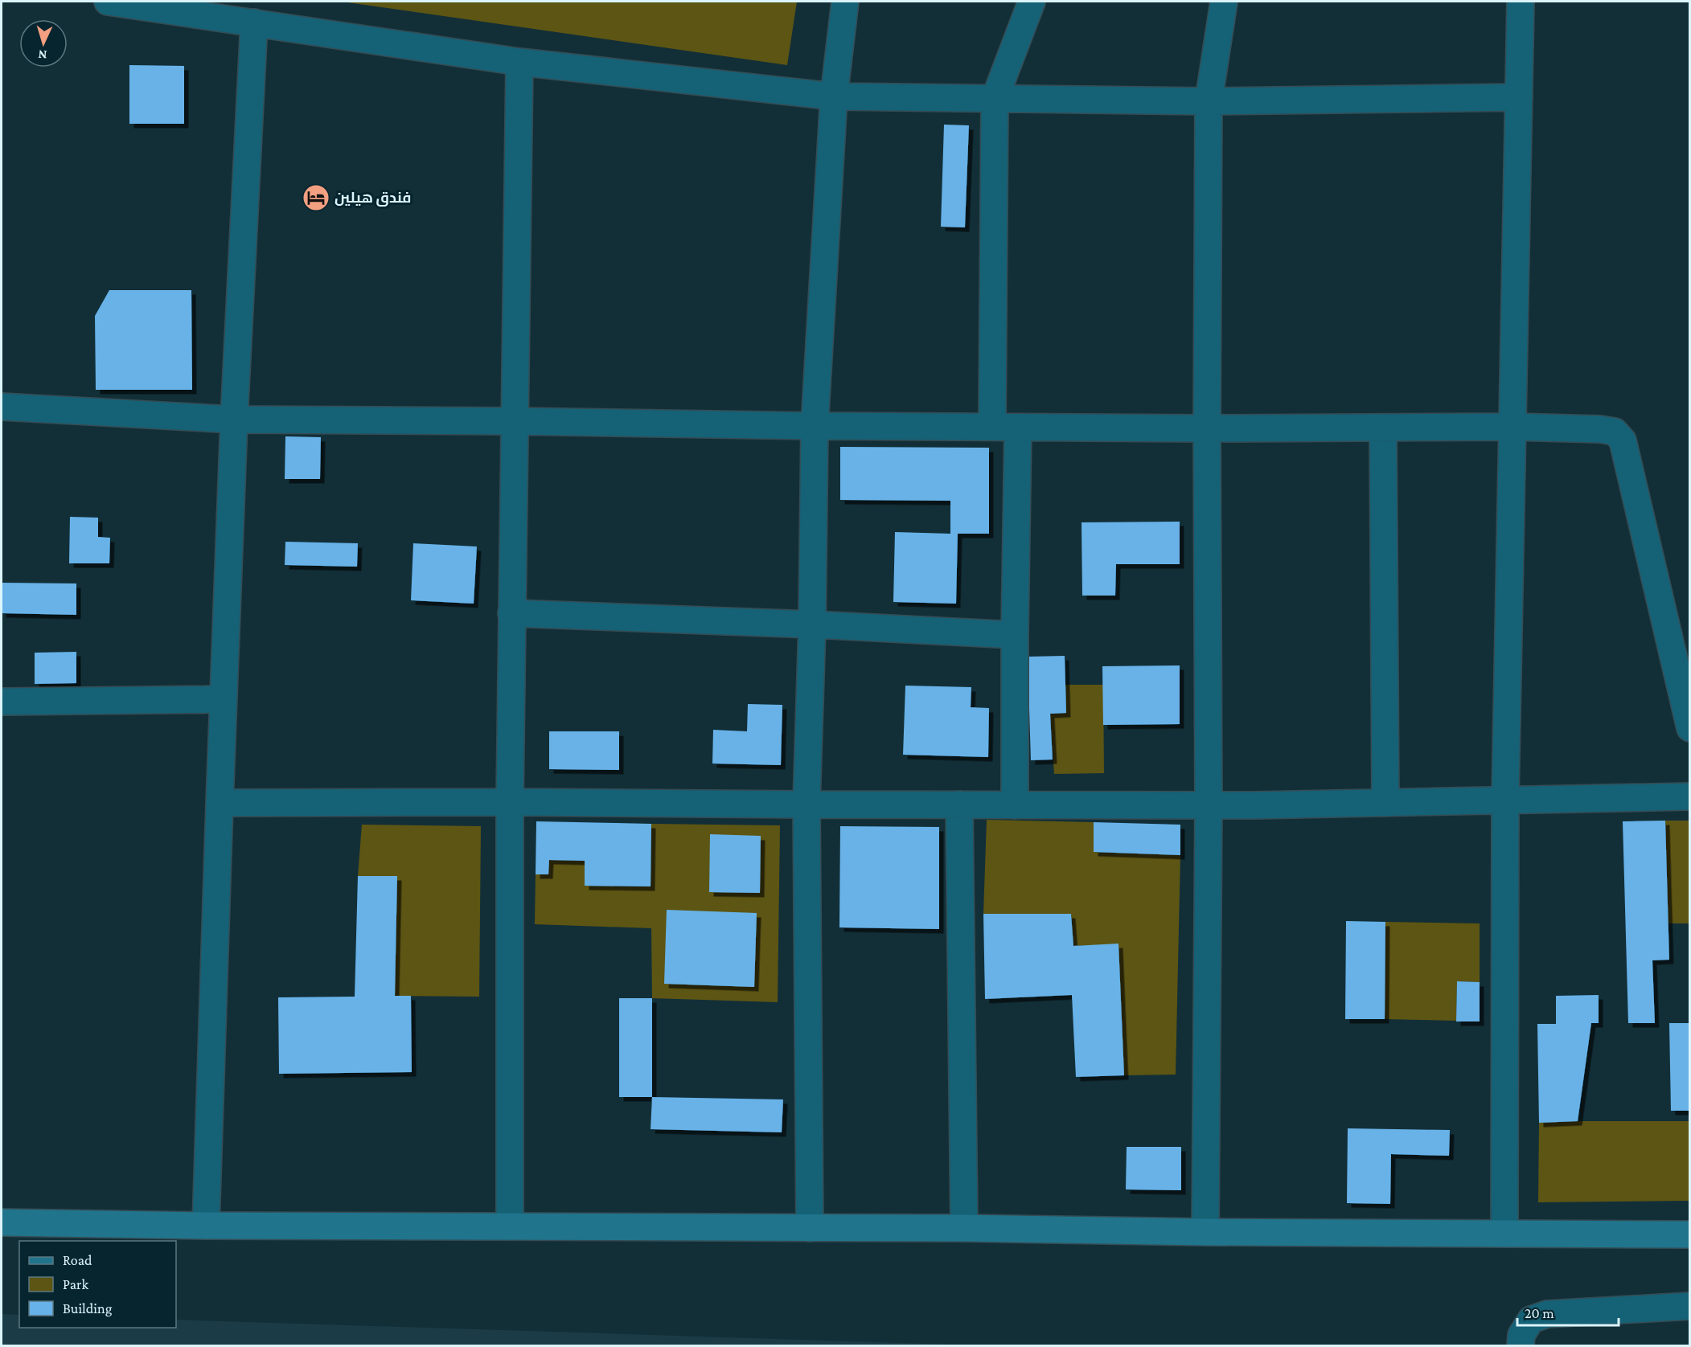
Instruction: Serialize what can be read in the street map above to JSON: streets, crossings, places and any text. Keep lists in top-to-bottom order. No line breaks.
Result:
{"places":{"hotel":["فندق هيلين"]},"legend":["Road","Park","Building"],"scale_bar":"20 m","north":"bottom"}
